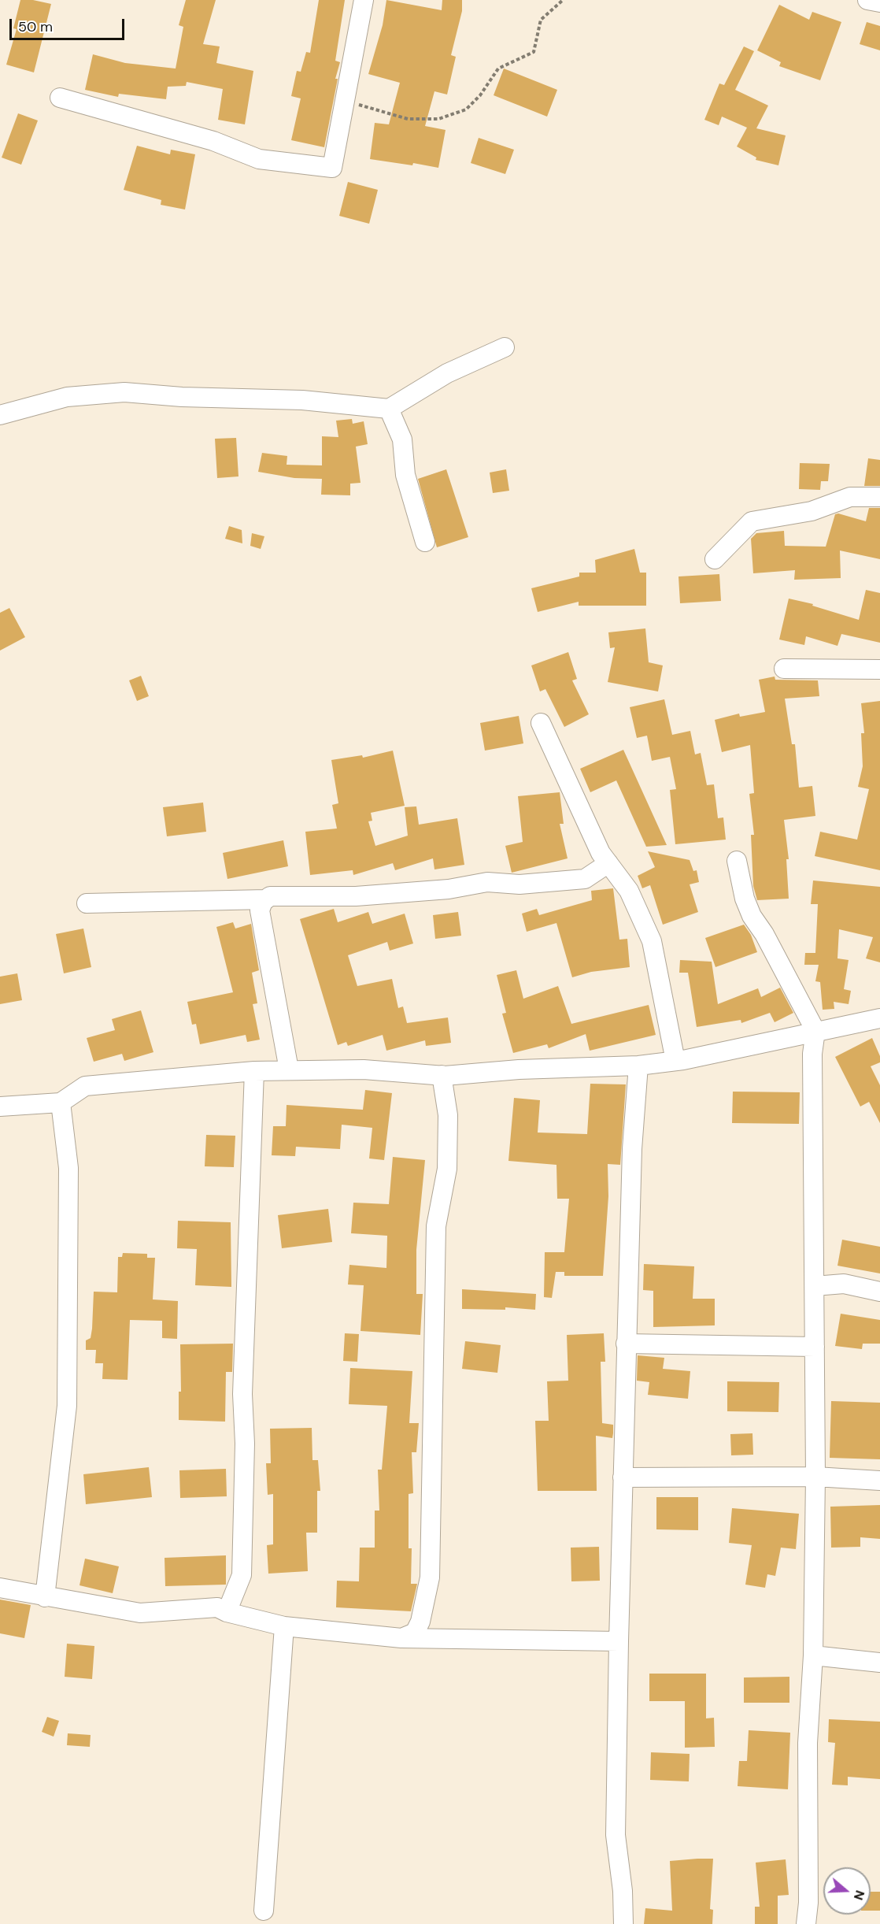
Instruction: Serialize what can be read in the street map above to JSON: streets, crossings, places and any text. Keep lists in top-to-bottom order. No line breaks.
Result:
{"scale_bar":"50 m","north":"right"}
